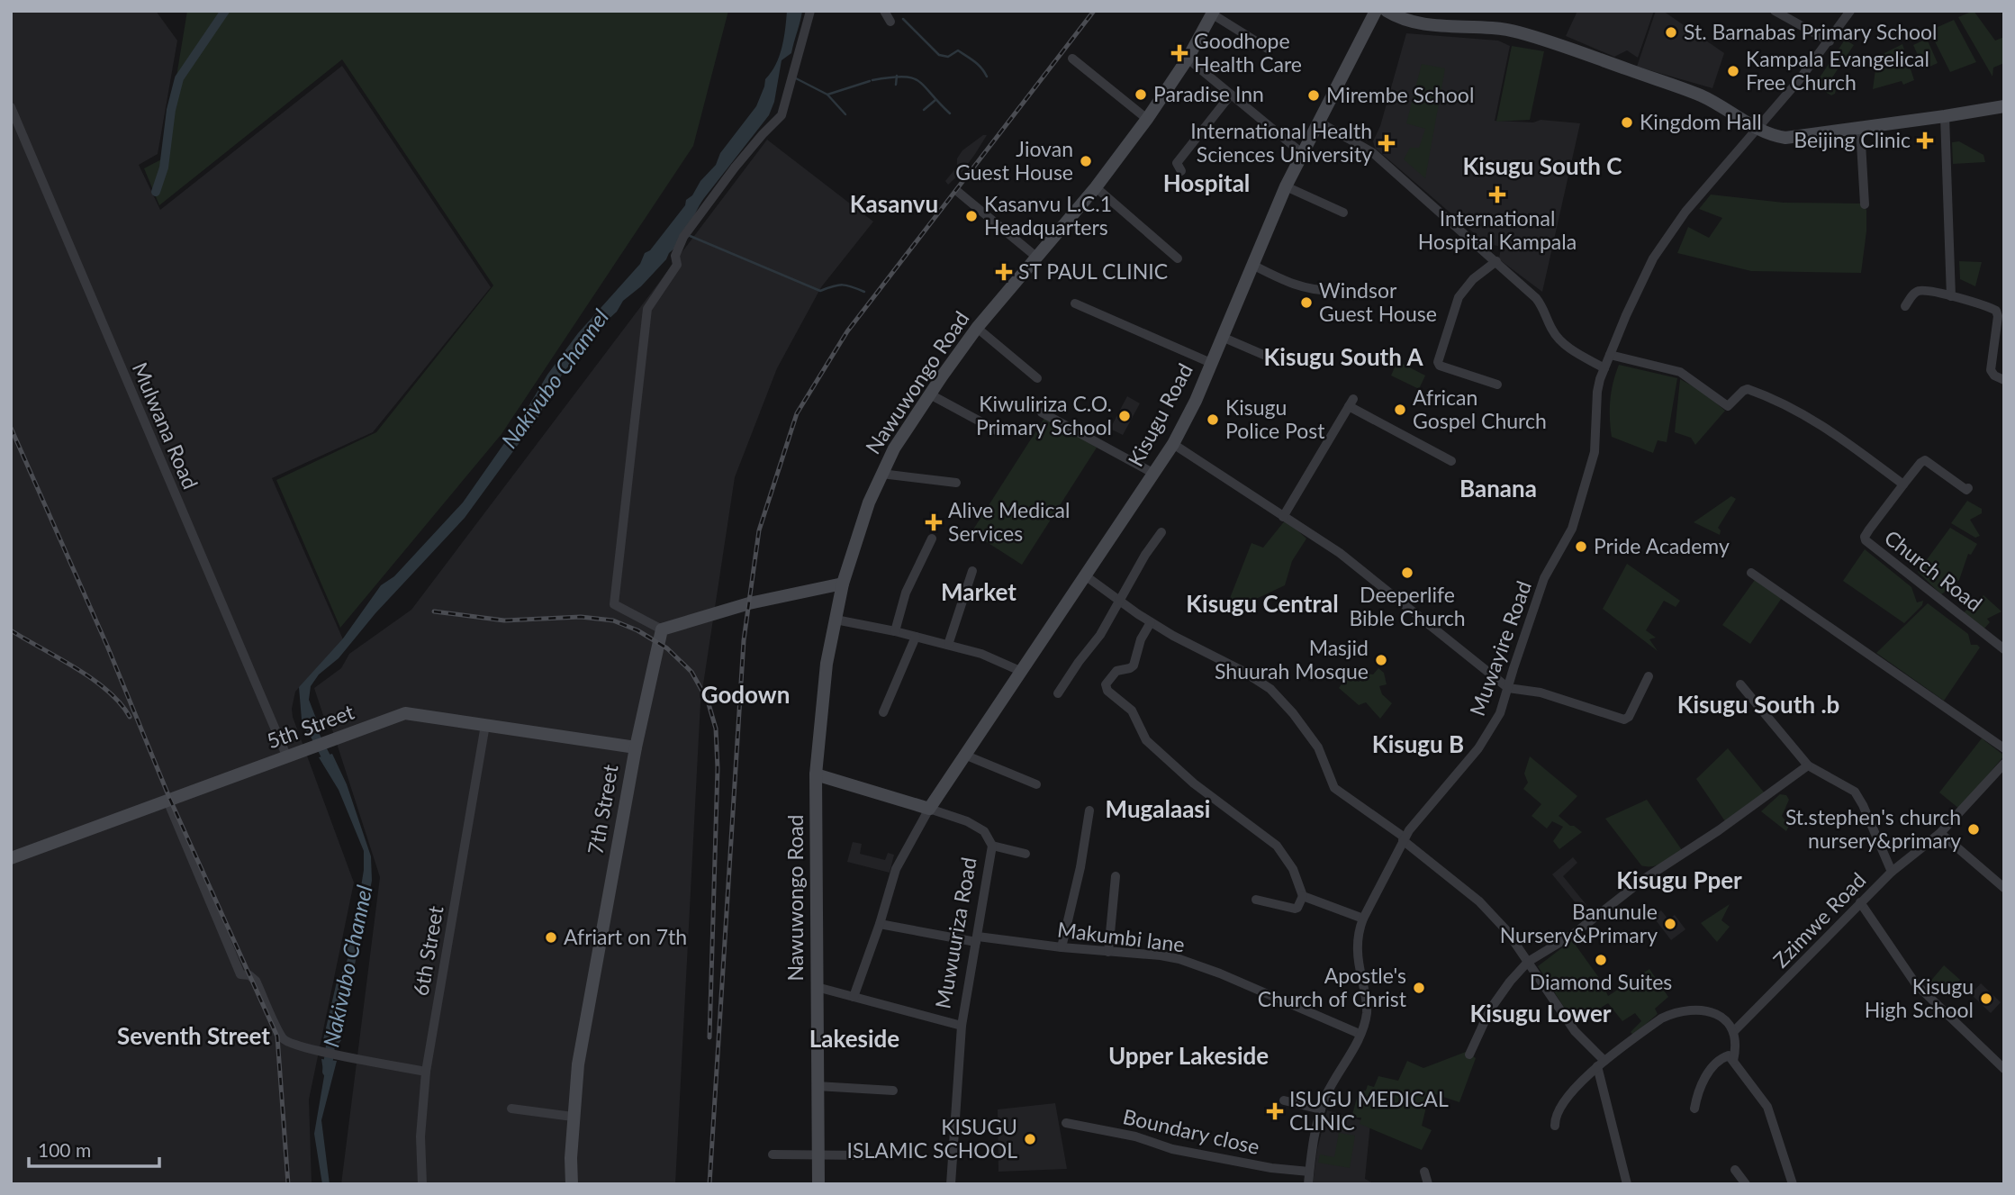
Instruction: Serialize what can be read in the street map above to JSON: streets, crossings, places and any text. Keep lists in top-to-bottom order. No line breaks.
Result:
{"streets":{"street":["Nawuwongo Road","Kisugu Road","Mulwana Road","Church Road","Muwayire Road","5th Street","7th Street","Zzimwe Road","Muwuuriza Road","Makumbi lane","6th Street","Boundary close"]},"crossings":[["Nawuwongo Road","Muwuuriza Road"],["Kisugu Road","Muwuuriza Road"],["Mulwana Road","5th Street"],["Muwayire Road","Makumbi lane"],["Muwayire Road","Boundary close"],["5th Street","7th Street"],["5th Street","6th Street"],["Muwuuriza Road","Makumbi lane"]],"districts":["Kisugu South C","Hospital","Kasanvu","Kisugu South A","Banana","Market","Kisugu Central","Godown","Kisugu South .b","Kisugu B","Mugalaasi","Kisugu Pper","Kisugu Lower","Seventh Street","Lakeside","Upper Lakeside"],"water":["Nakivubo Channel"],"places":{"other":["St. Barnabas Primary School","Kampala Evangelical Free Church","Paradise Inn","Mirembe School","Kingdom Hall","Jiovan Guest House","Kasanvu L.C.1 Headquarters","Windsor Guest House","African Gospel Church","Kiwuliriza C.O. Primary School","Kisugu Police Post","Pride Academy","Deeperlife Bible Church","Masjid Shuurah Mosque","St.stephen's church nursery&primary","Banunule Nursery&Primary","Afriart on 7th","Diamond Suites","Apostle's Church of Christ","Kisugu High School","KISUGU ISLAMIC SCHOOL"],"health":["Goodhope Health Care","Beijing Clinic","International Health Sciences University","International Hospital Kampala","ST PAUL CLINIC","Alive Medical Services","ISUGU MEDICAL CLINIC"]},"scale_bar":"100 m"}
